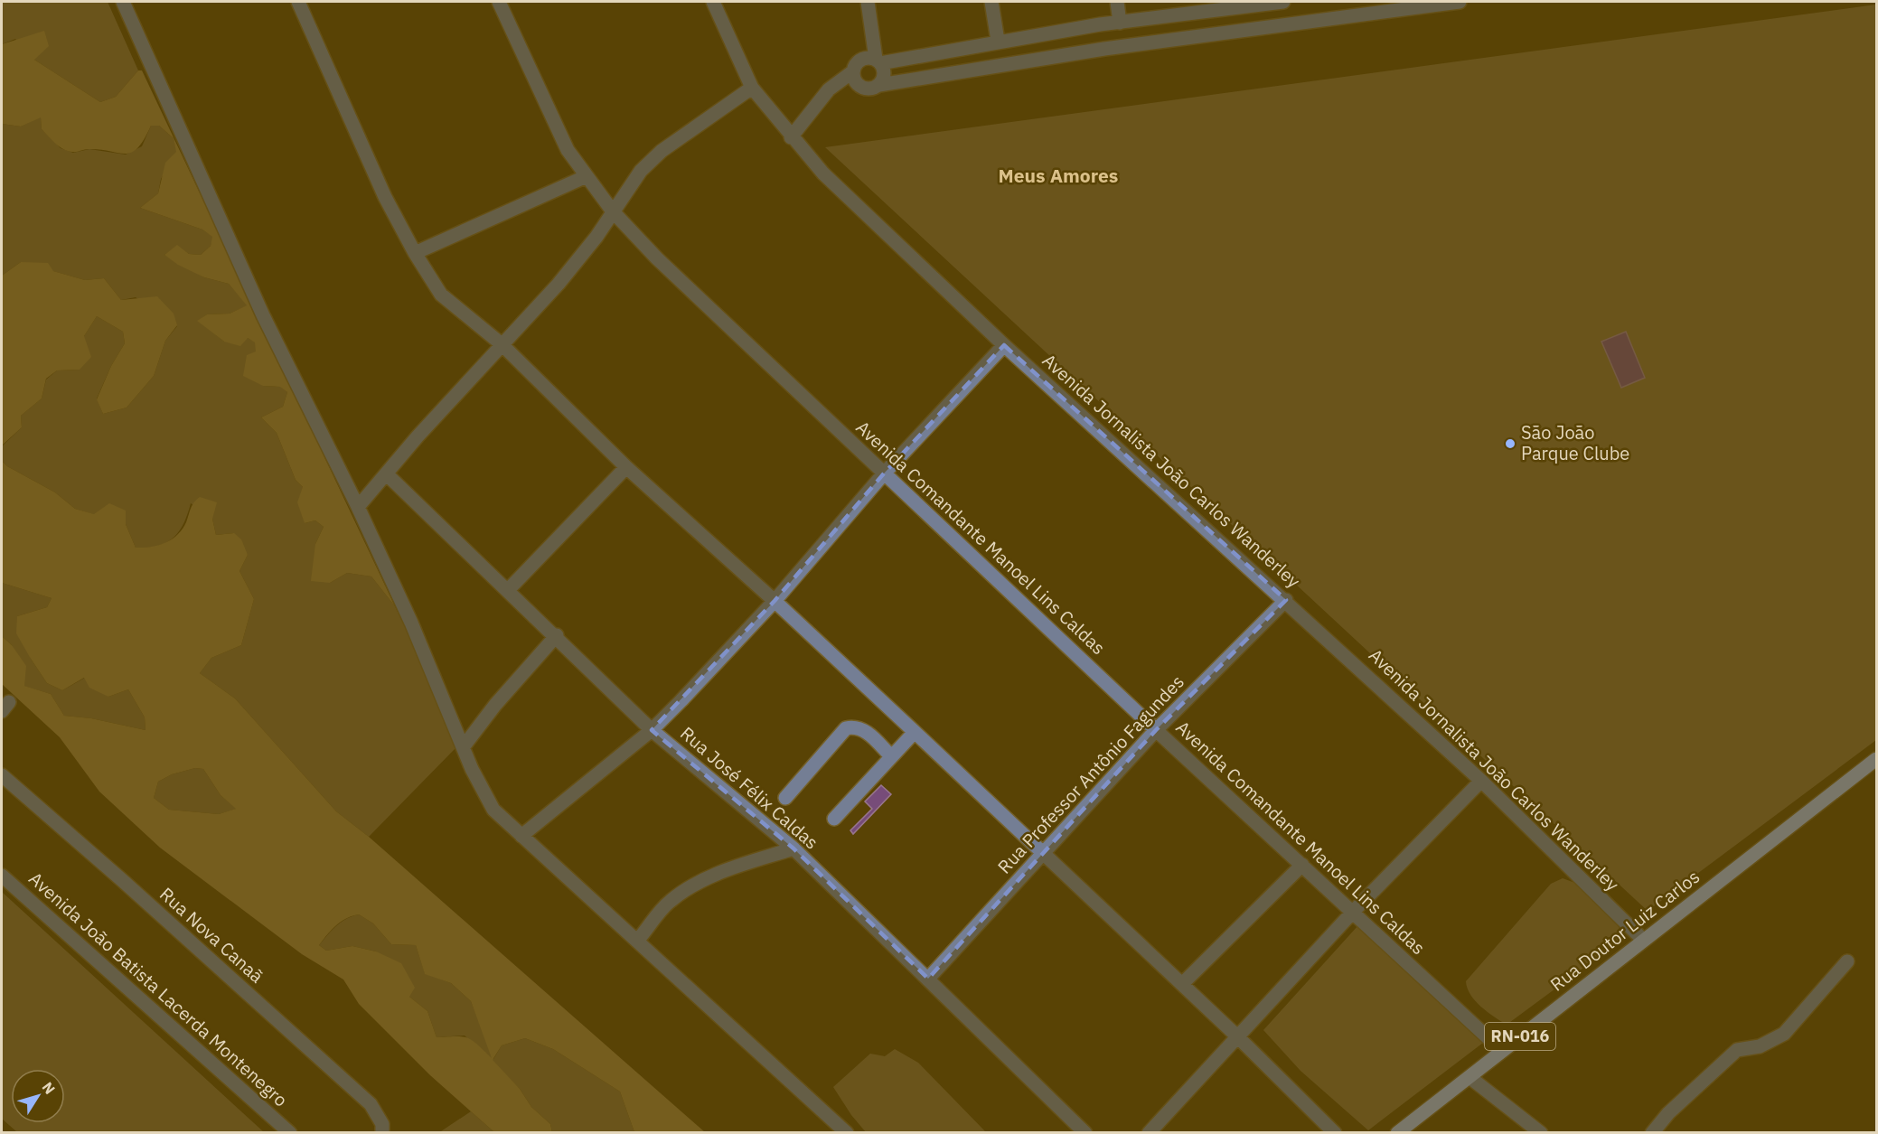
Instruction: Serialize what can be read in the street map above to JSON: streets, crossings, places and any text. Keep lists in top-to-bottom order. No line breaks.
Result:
{"streets":{"main road":["Rua Doutor Luiz Carlos","RN-016"],"street":["Avenida Jornalista João Carlos Wanderley","Avenida Comandante Manoel Lins Caldas","Rua Professor Antônio Fagundes","Rua José Félix Caldas","Rua Nova Canaã","Avenida João Batista Lacerda Montenegro"]},"crossings":[["Avenida Jornalista João Carlos Wanderley","Rua Professor Antônio Fagundes"],["Avenida Jornalista João Carlos Wanderley","Rua Doutor Luiz Carlos"],["Avenida Comandante Manoel Lins Caldas","Rua Professor Antônio Fagundes"],["Avenida Comandante Manoel Lins Caldas","Rua Doutor Luiz Carlos"],["Rua Professor Antônio Fagundes","Rua José Félix Caldas"]],"districts":["Meus Amores"],"places":["São João Parque Clube"],"north":"top right"}
